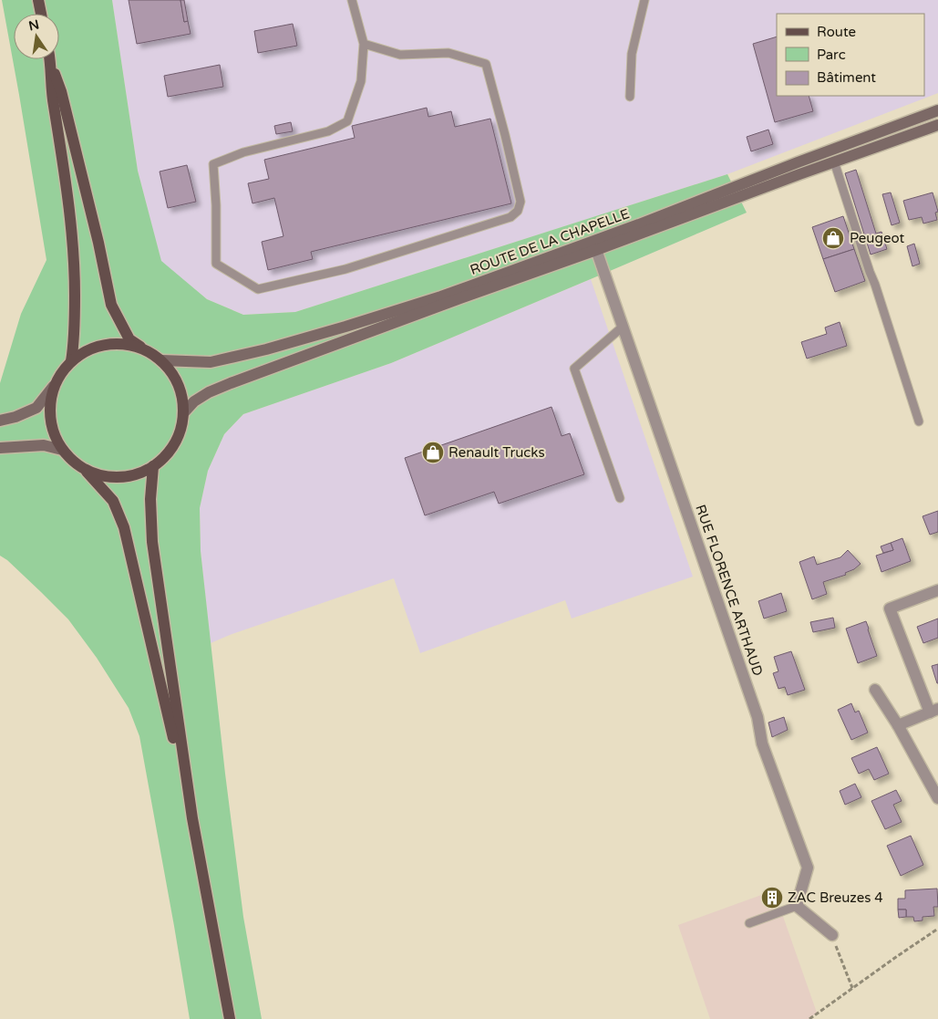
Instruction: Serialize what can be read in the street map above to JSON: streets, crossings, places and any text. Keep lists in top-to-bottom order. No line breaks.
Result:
{"streets":{"main road":["ROUTE DE LA CHAPELLE"],"street":["RUE FLORENCE ARTHAUD"]},"crossings":[["ROUTE DE LA CHAPELLE","RUE FLORENCE ARTHAUD"]],"places":{"shop":["Peugeot","Renault Trucks"],"building":["ZAC Breuzes 4"]},"legend":["Route","Parc","Bâtiment"],"north":"top"}
